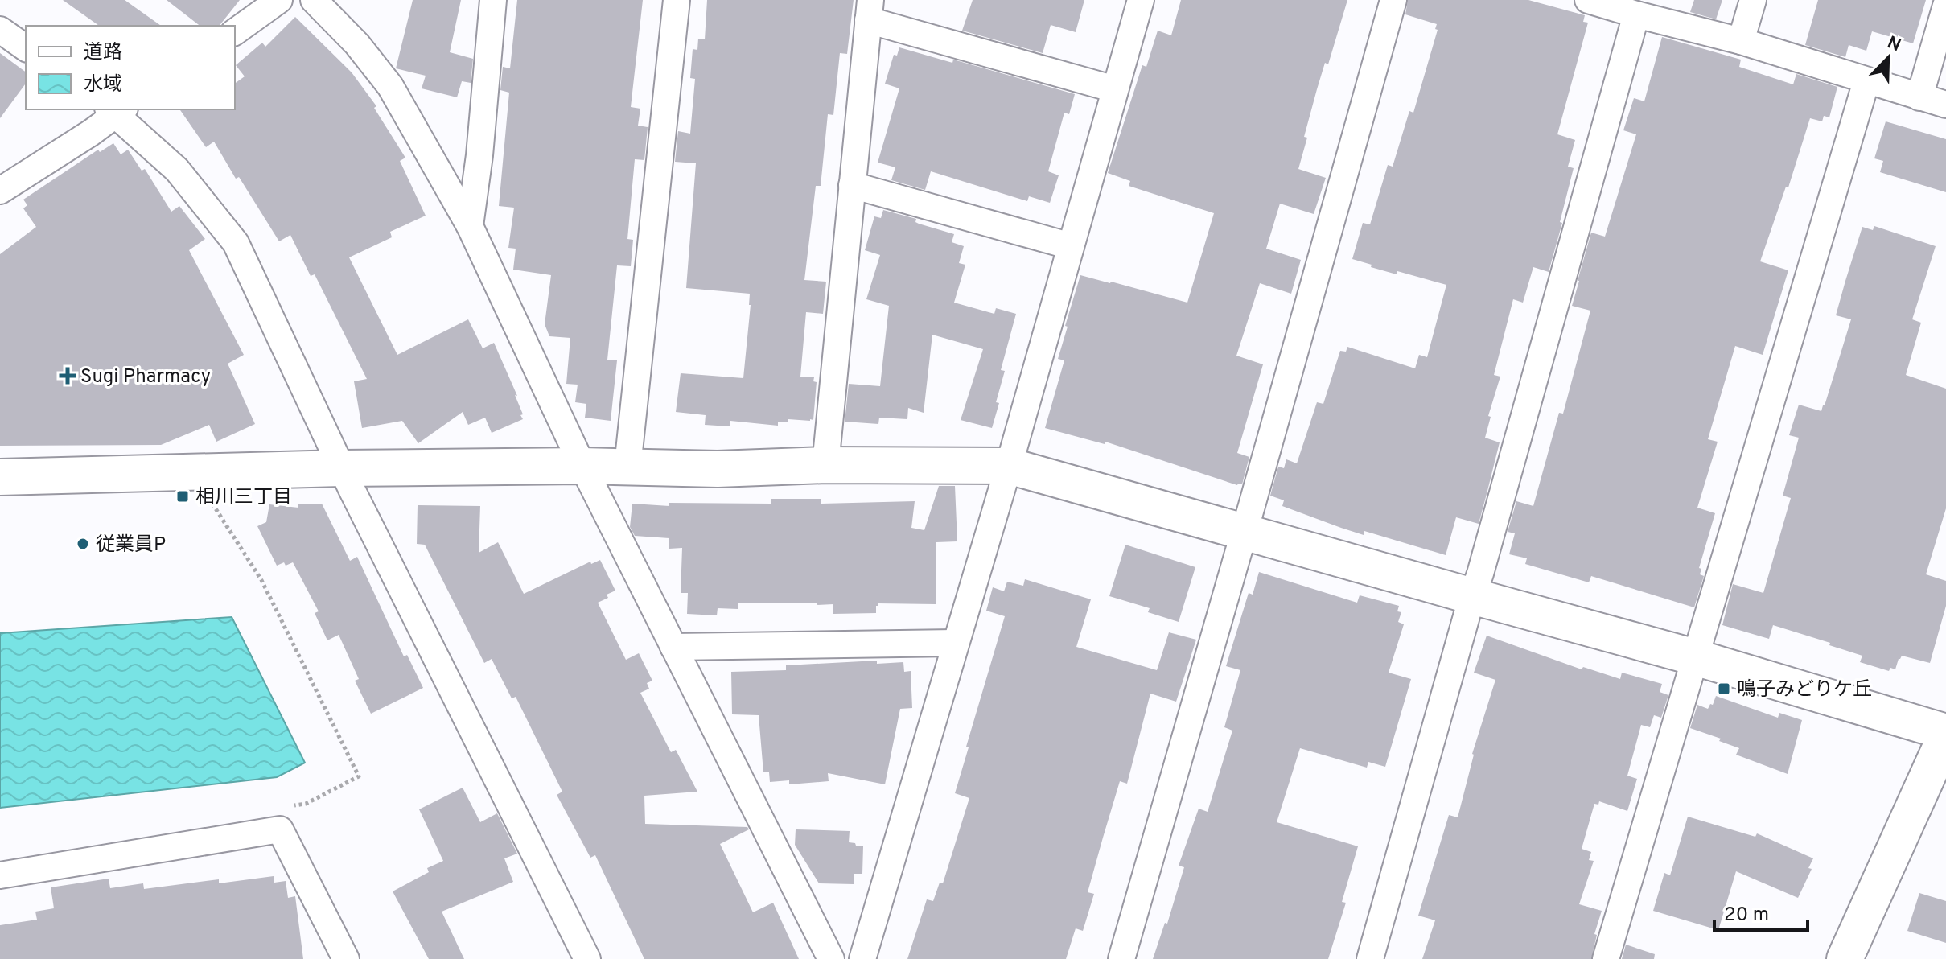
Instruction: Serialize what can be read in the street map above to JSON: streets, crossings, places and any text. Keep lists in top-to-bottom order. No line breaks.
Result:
{"places":{"health":["Sugi Pharmacy"],"transit":["相川三丁目","鳴子みどりケ丘"],"other":["従業員P"]},"legend":["道路","水域"],"scale_bar":"20 m","north":"top right"}
